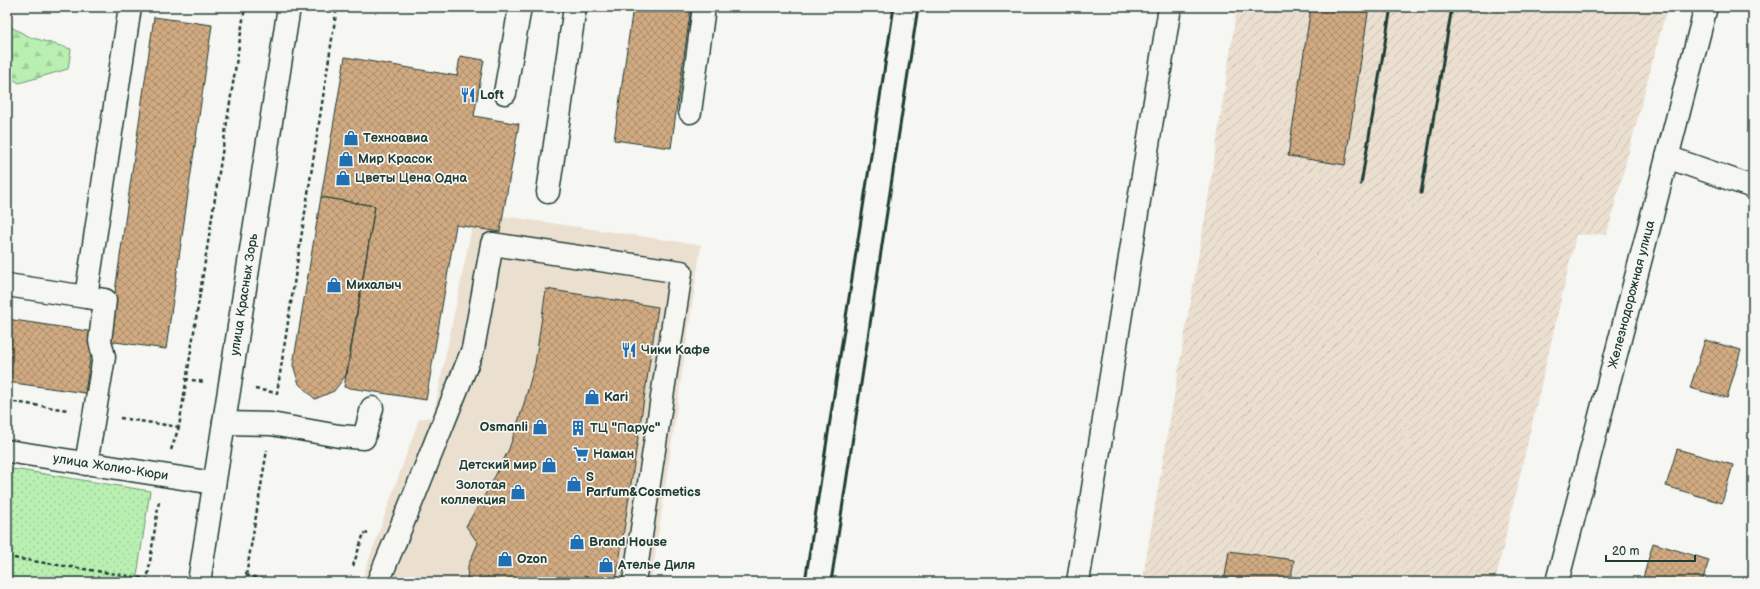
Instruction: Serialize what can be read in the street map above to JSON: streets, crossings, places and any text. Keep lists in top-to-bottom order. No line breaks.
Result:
{"streets":{"street":["Железнодорожная улица","улица Красных Зорь","улица Жолио-Кюри"]},"crossings":[["улица Красных Зорь","улица Жолио-Кюри"]],"places":{"restaurant":["Loft","Чики Кафе"],"shop":["Техноавиа","Мир Красок","Цветы Цена Одна","Михалыч","Kari","Osmanli","Детский мир","S Parfum&Cosmetics","Золотая коллекция","Brand House","Ozon","Ателье Диля"],"building":["ТЦ \"Парус\""],"supermarket":["Наман"]},"scale_bar":"20 m"}
